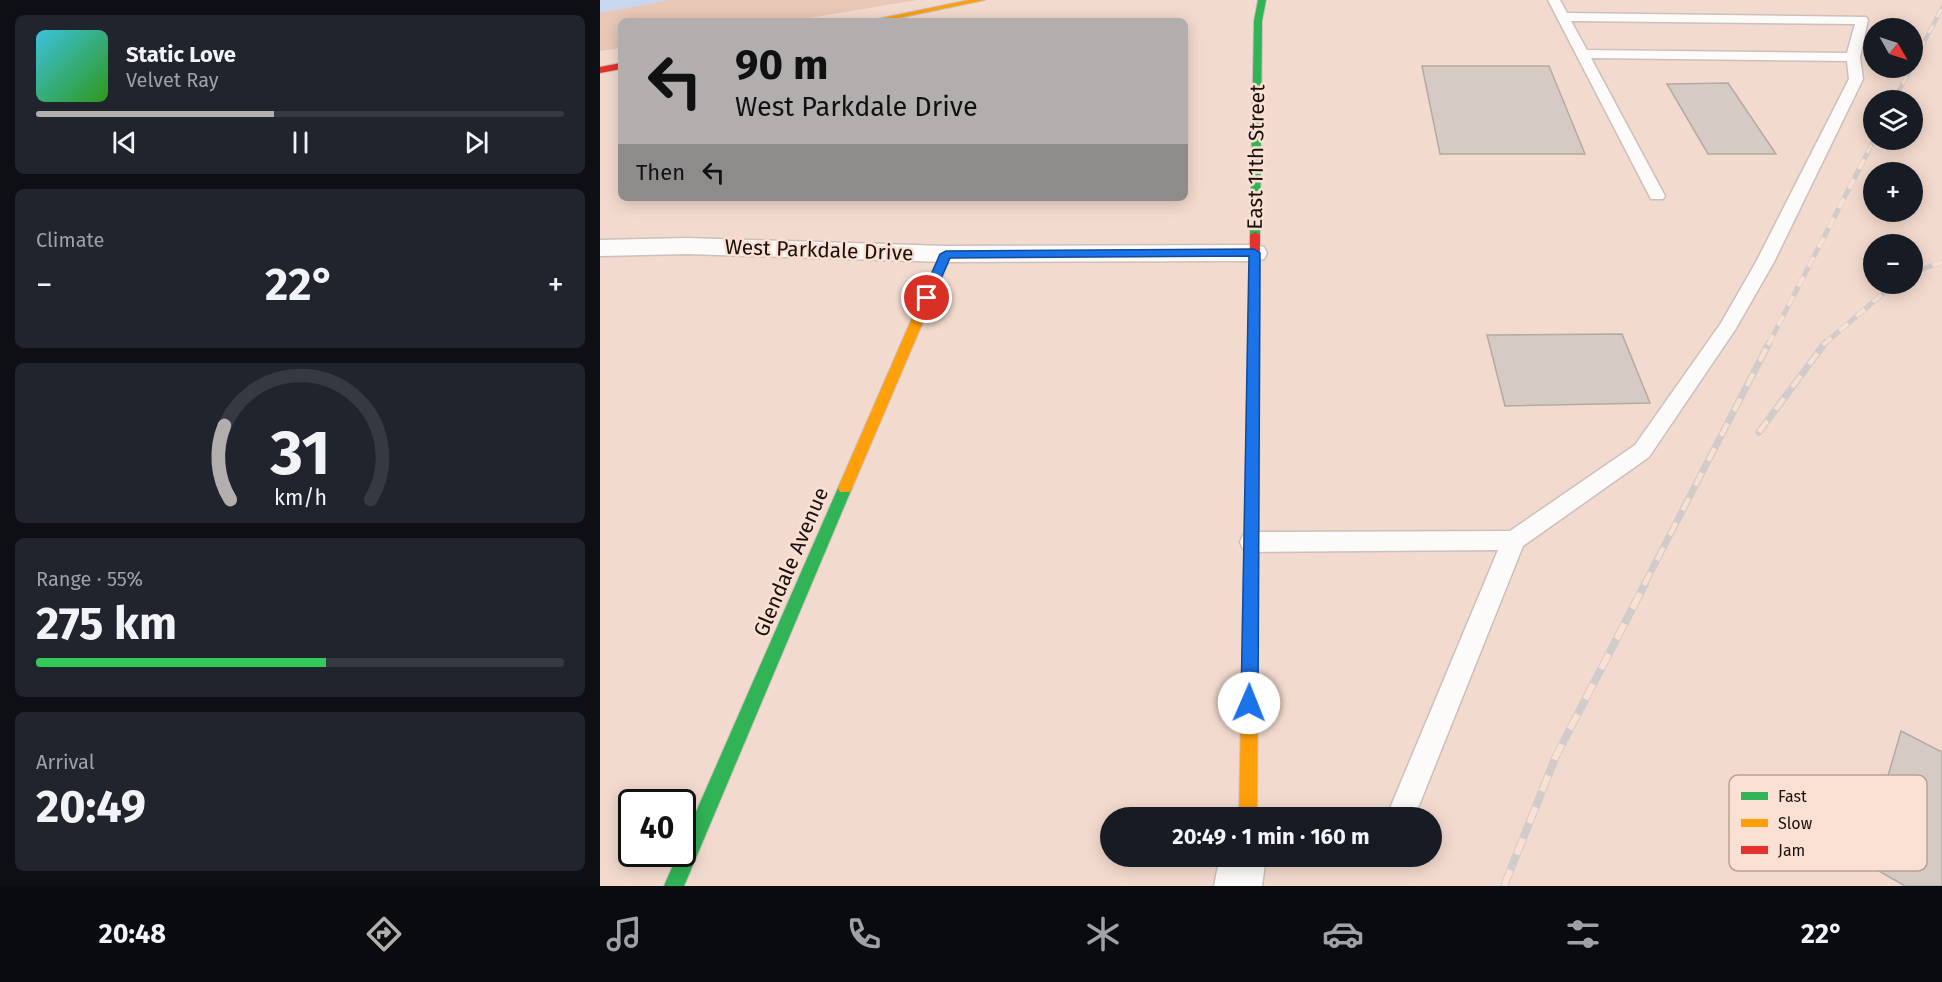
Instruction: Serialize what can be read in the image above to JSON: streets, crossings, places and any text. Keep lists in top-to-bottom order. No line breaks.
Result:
{"streets":{"street":["East 11th Street","West Parkdale Drive","Glendale Avenue"]},"crossings":[["East 11th Street","West Parkdale Drive"],["West Parkdale Drive","Glendale Avenue"]],"legend":["Fast","Slow","Jam"],"north":"bottom right","page":{"map_buttons":["+","−"],"turn":["90 m","West Parkdale Drive"],"song":["Static Love","Velvet Ray"],"then":"Then","tile":["Climate",["Range · 55%","275 km"],["Arrival","20:49"]],"heat":["−","22°","+"],"limit":"40","trip":"20:49 · 1 min · 160 m","tabs":["20:48","22°"],"gauge":["31","km/h"]}}
